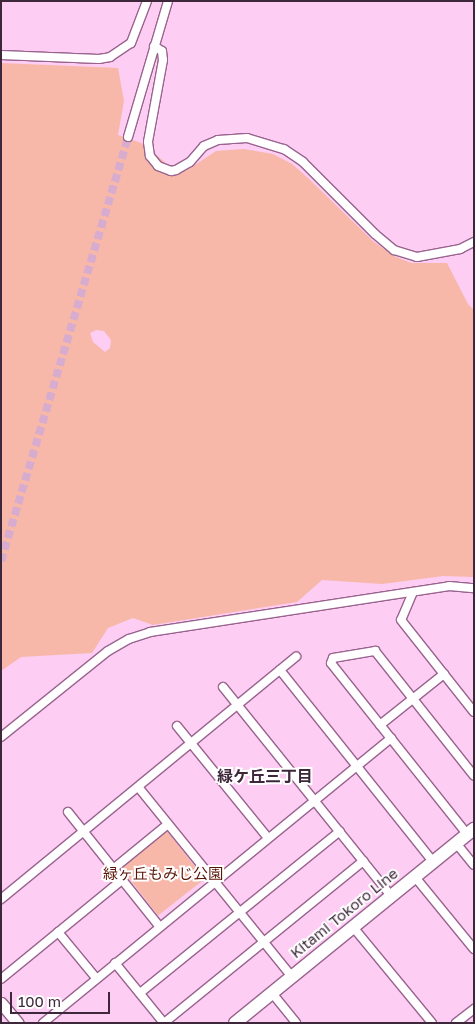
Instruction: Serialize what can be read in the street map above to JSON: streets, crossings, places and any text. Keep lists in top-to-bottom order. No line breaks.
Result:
{"streets":{"main road":["Kitami Tokoro Line"]},"districts":["緑ケ丘三丁目"],"parks":["緑ヶ丘もみじ公園"],"scale_bar":"100 m"}
